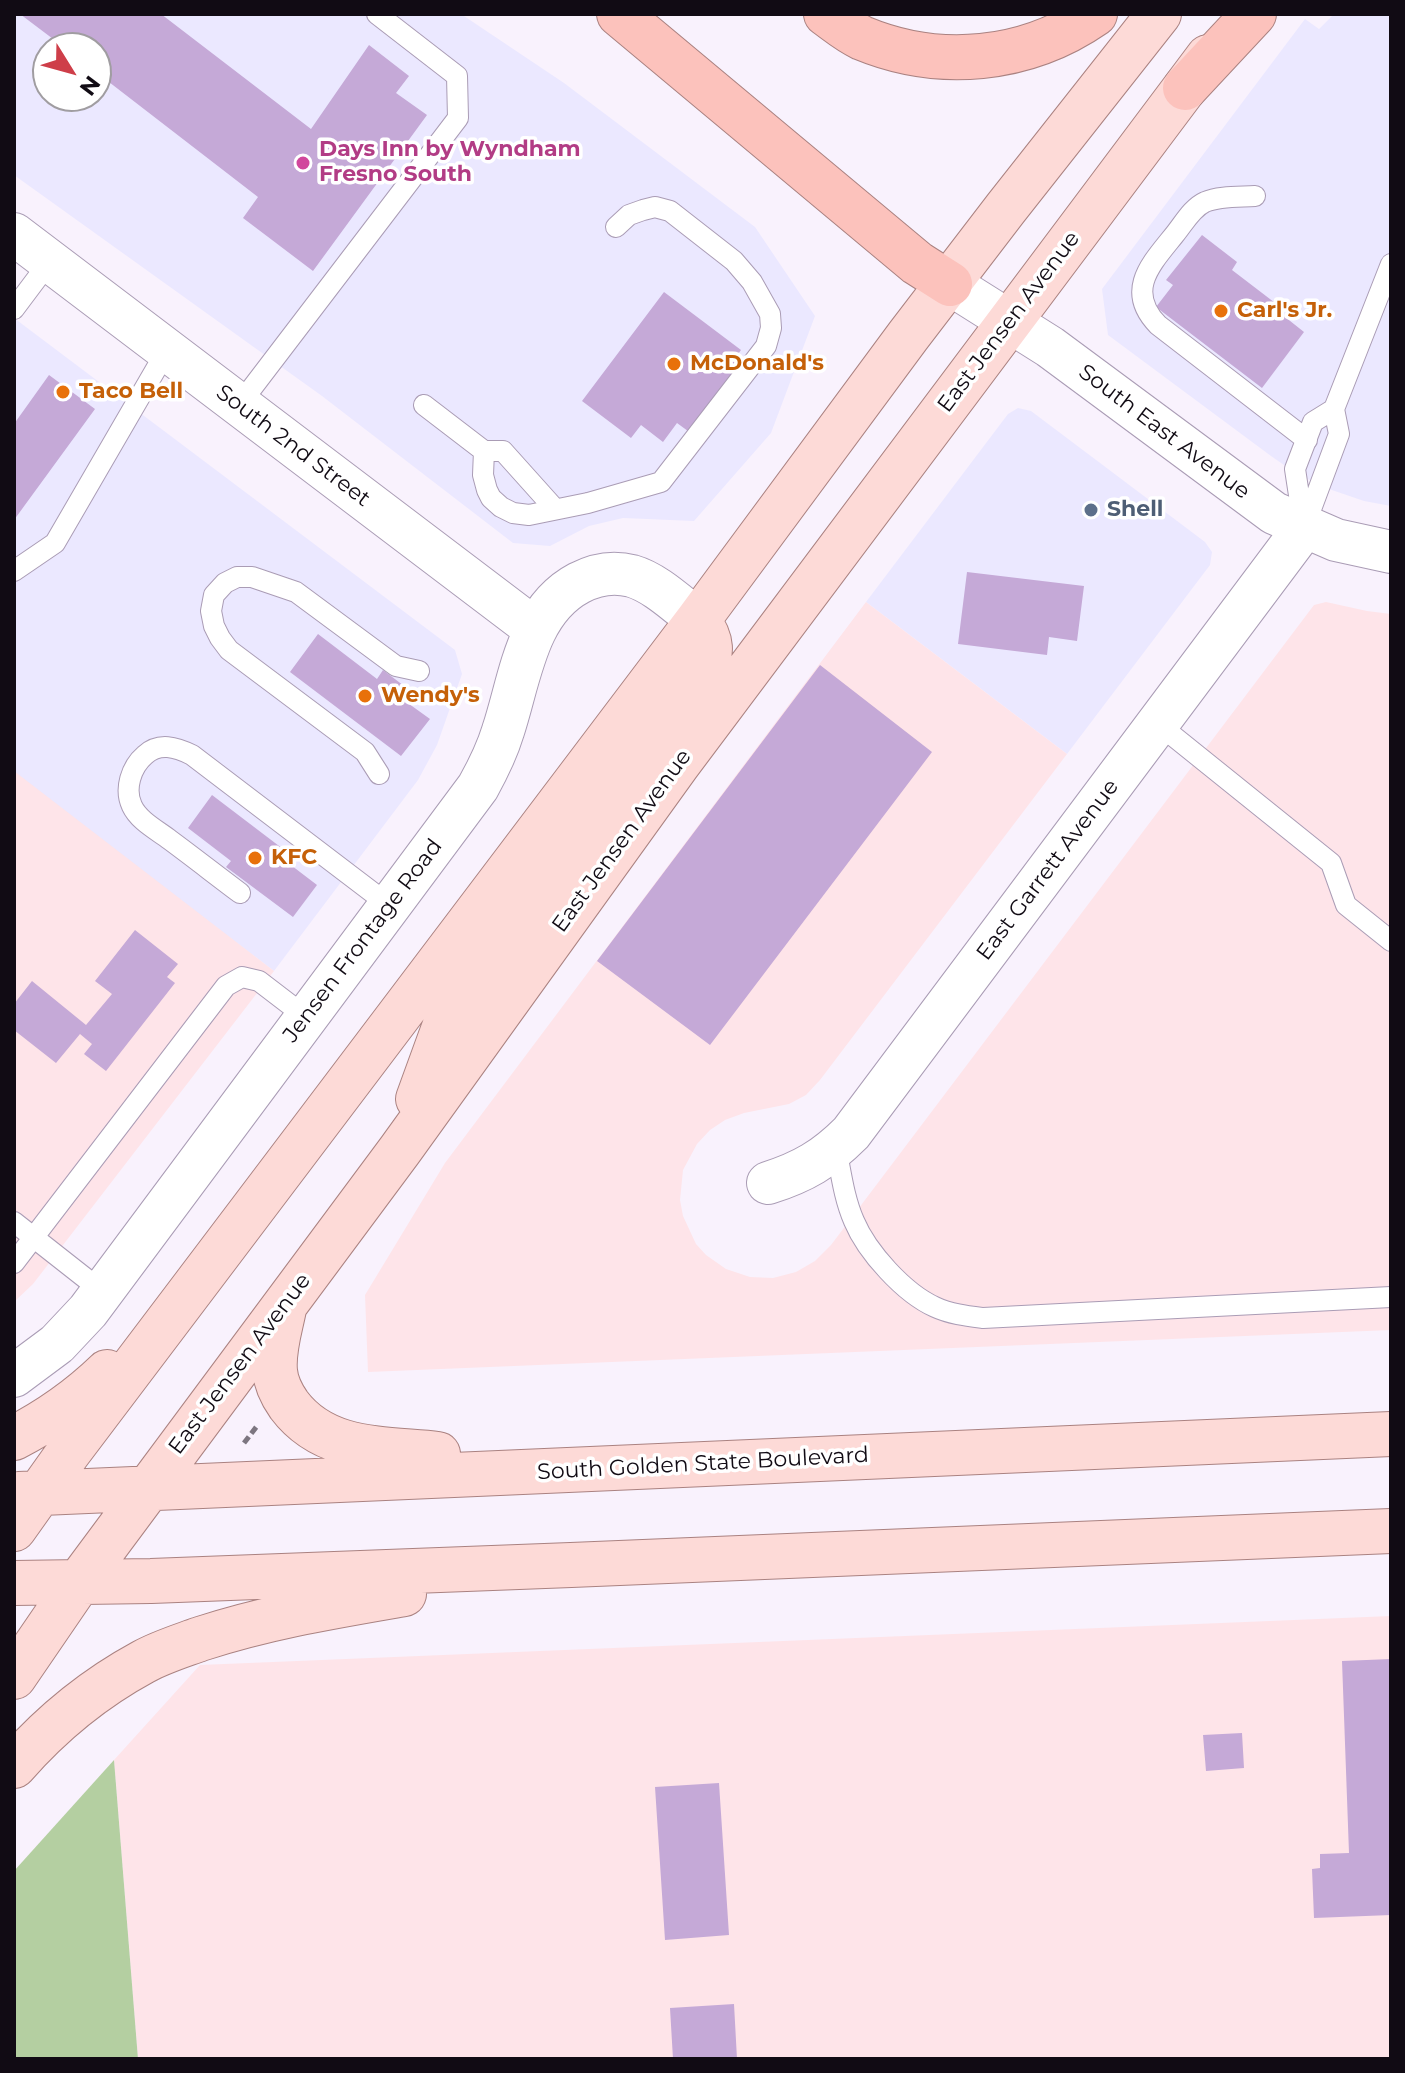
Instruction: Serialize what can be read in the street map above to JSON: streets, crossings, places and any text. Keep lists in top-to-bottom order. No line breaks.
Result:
{"streets":{"main road":["East Jensen Avenue","South Golden State Boulevard"],"street":["South East Avenue","South 2nd Street","East Garrett Avenue","Jensen Frontage Road"]},"crossings":[["East Jensen Avenue","South East Avenue"],["East Jensen Avenue","South Golden State Boulevard"],["South East Avenue","East Garrett Avenue"],["South 2nd Street","Jensen Frontage Road"]],"places":["Days Inn by Wyndham Fresno South","Carl's Jr.","McDonald's","Taco Bell","Shell","Wendy's","KFC"],"north":"bottom right"}
